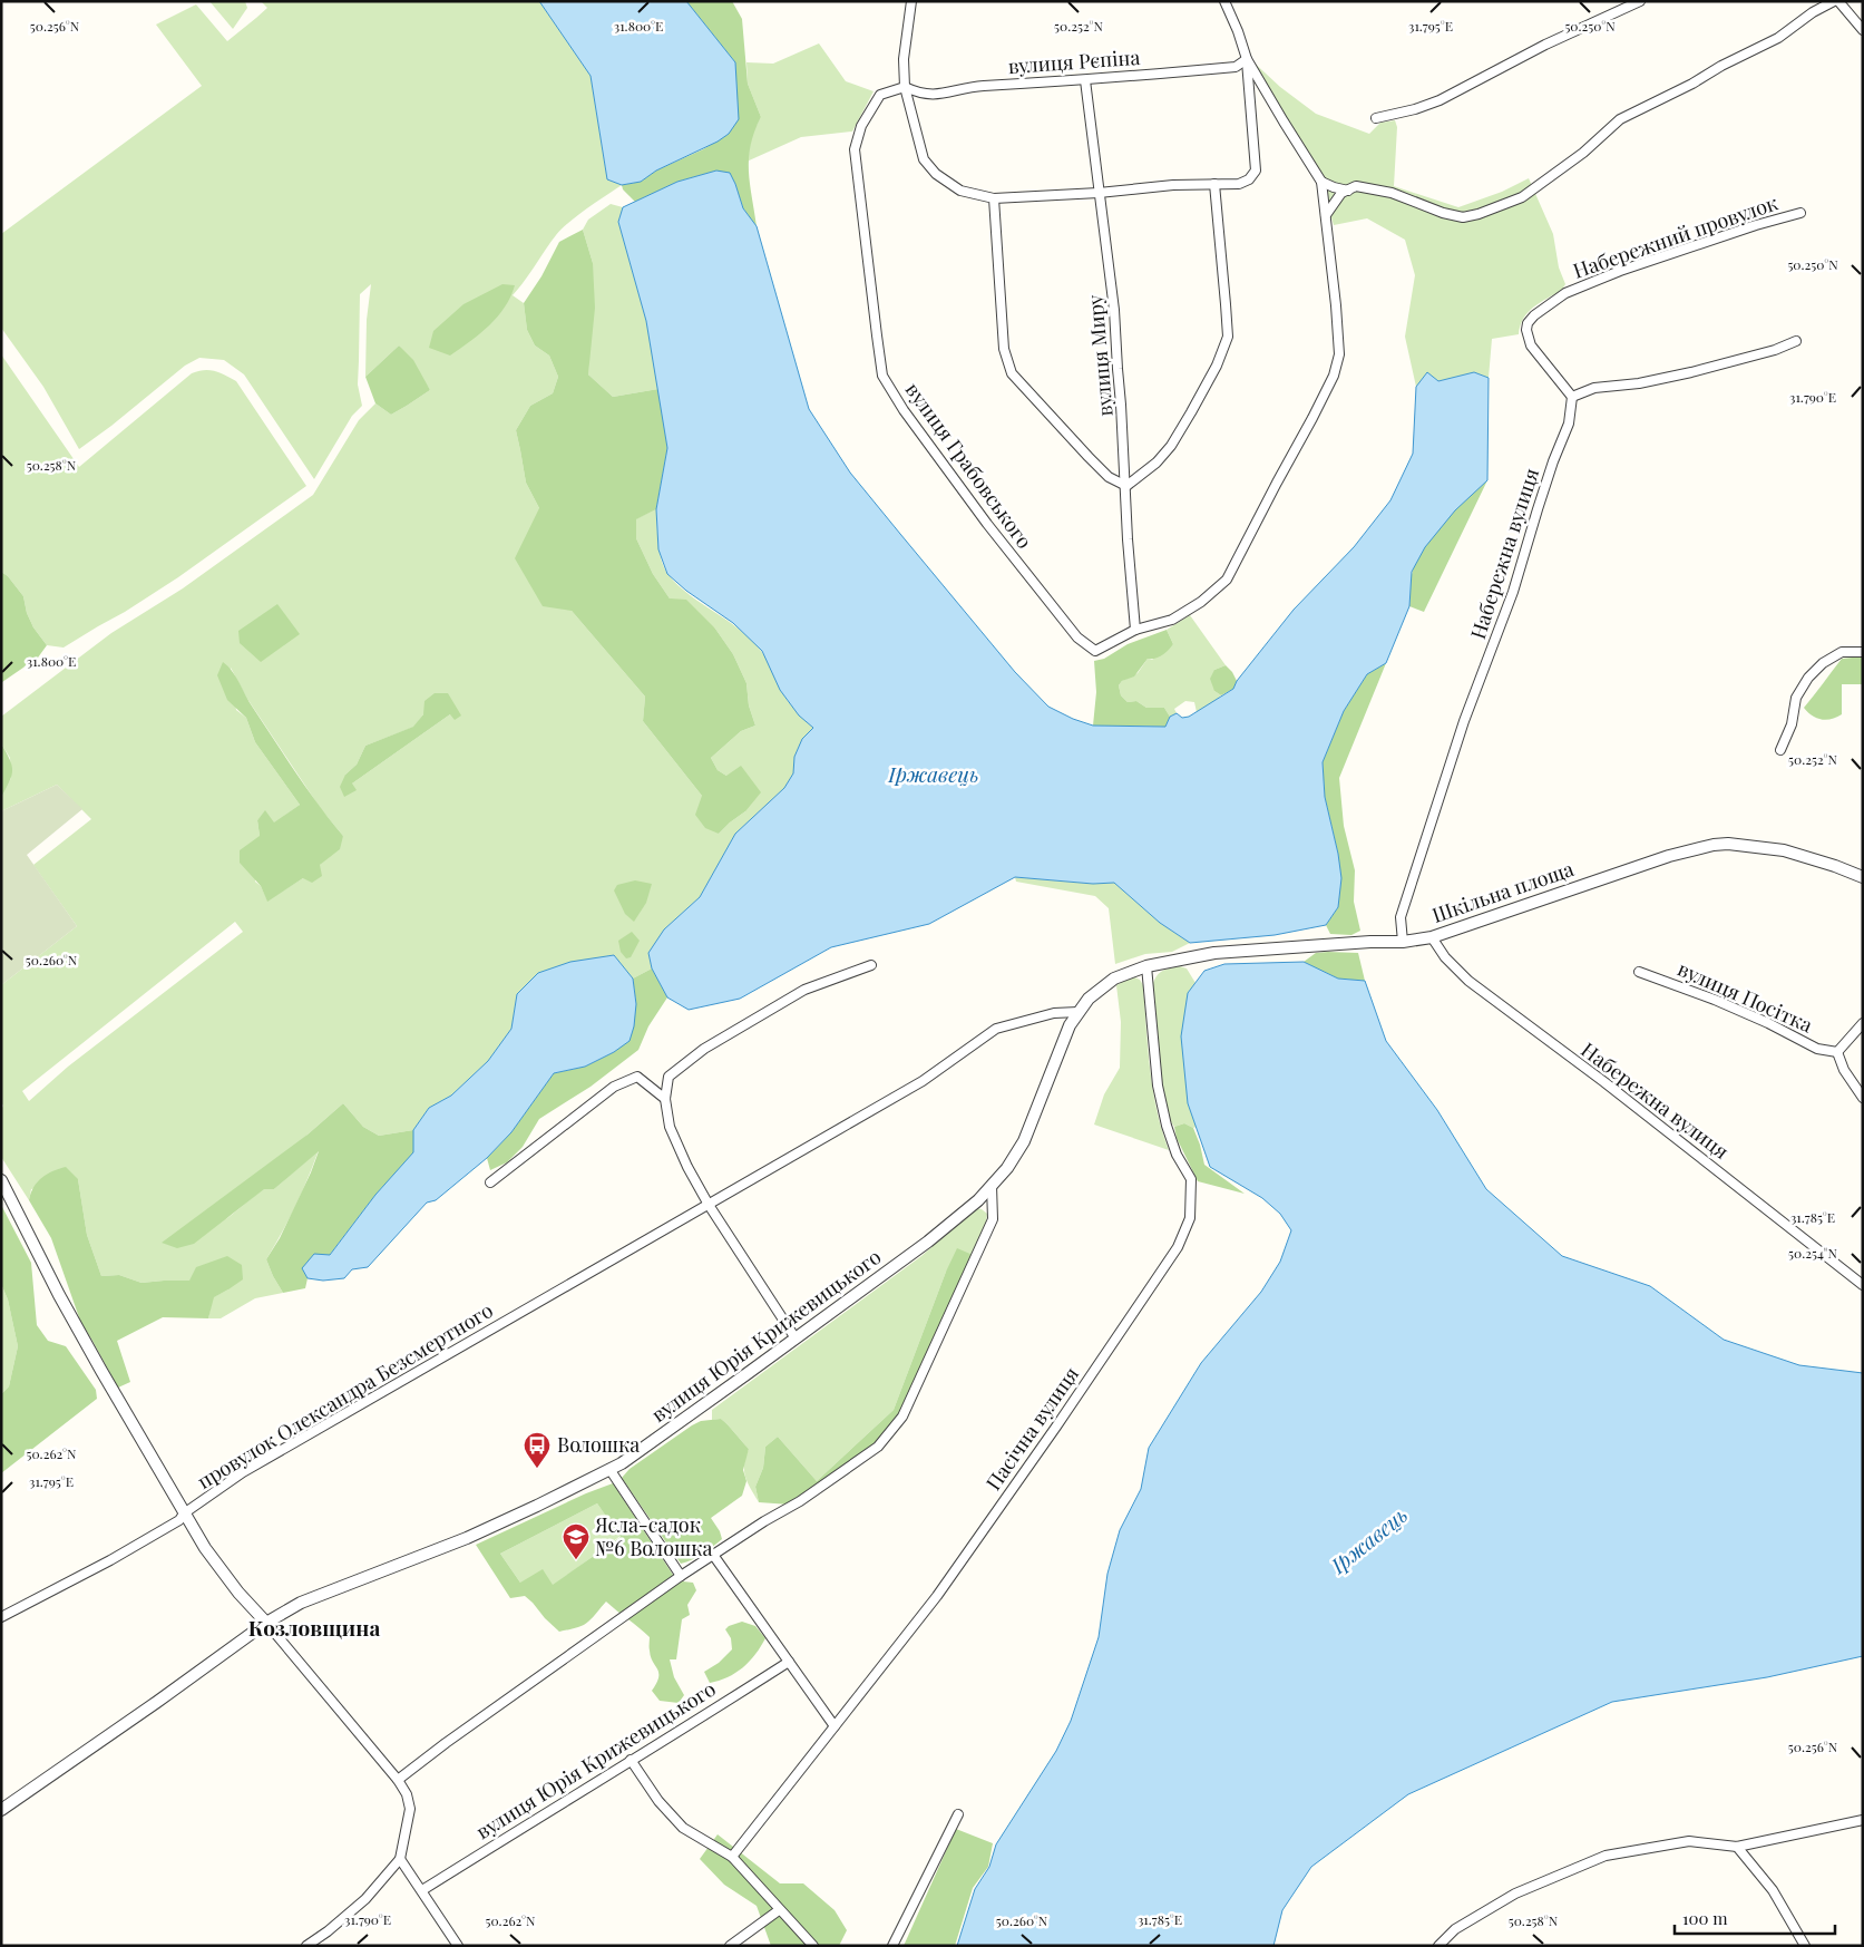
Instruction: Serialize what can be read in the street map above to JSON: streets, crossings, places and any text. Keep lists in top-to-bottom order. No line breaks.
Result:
{"streets":{"street":["вулиця Рєпіна","Набережний провулок","вулиця Миру","вулиця Грабовського","Набережна вулиця","Шкільна площа","вулиця Посітка","вулиця Юрія Крижевицького","провулок Олександра Безсмертного","Пасічна вулиця"]},"crossings":[["вулиця Рєпіна","вулиця Миру"],["вулиця Рєпіна","вулиця Грабовського"],["Набережний провулок","Набережна вулиця"],["вулиця Миру","вулиця Грабовського"],["Набережна вулиця","Шкільна площа"],["Шкільна площа","вулиця Юрія Крижевицького"],["Шкільна площа","Пасічна вулиця"],["вулиця Юрія Крижевицького","провулок Олександра Безсмертного"],["вулиця Юрія Крижевицького","Пасічна вулиця"]],"districts":["Козловщина"],"water":["Іржавець"],"places":{"bus stop":["Волошка"],"school or university":["Ясла-садок №6 Волошка"]},"scale_bar":"100 m","coordinates":["50.256°N","50.252°N","50.250°N","31.800°E","31.795°E","31.790°E","50.258°N","50.260°N","31.785°E","50.254°N","50.262°N"]}
